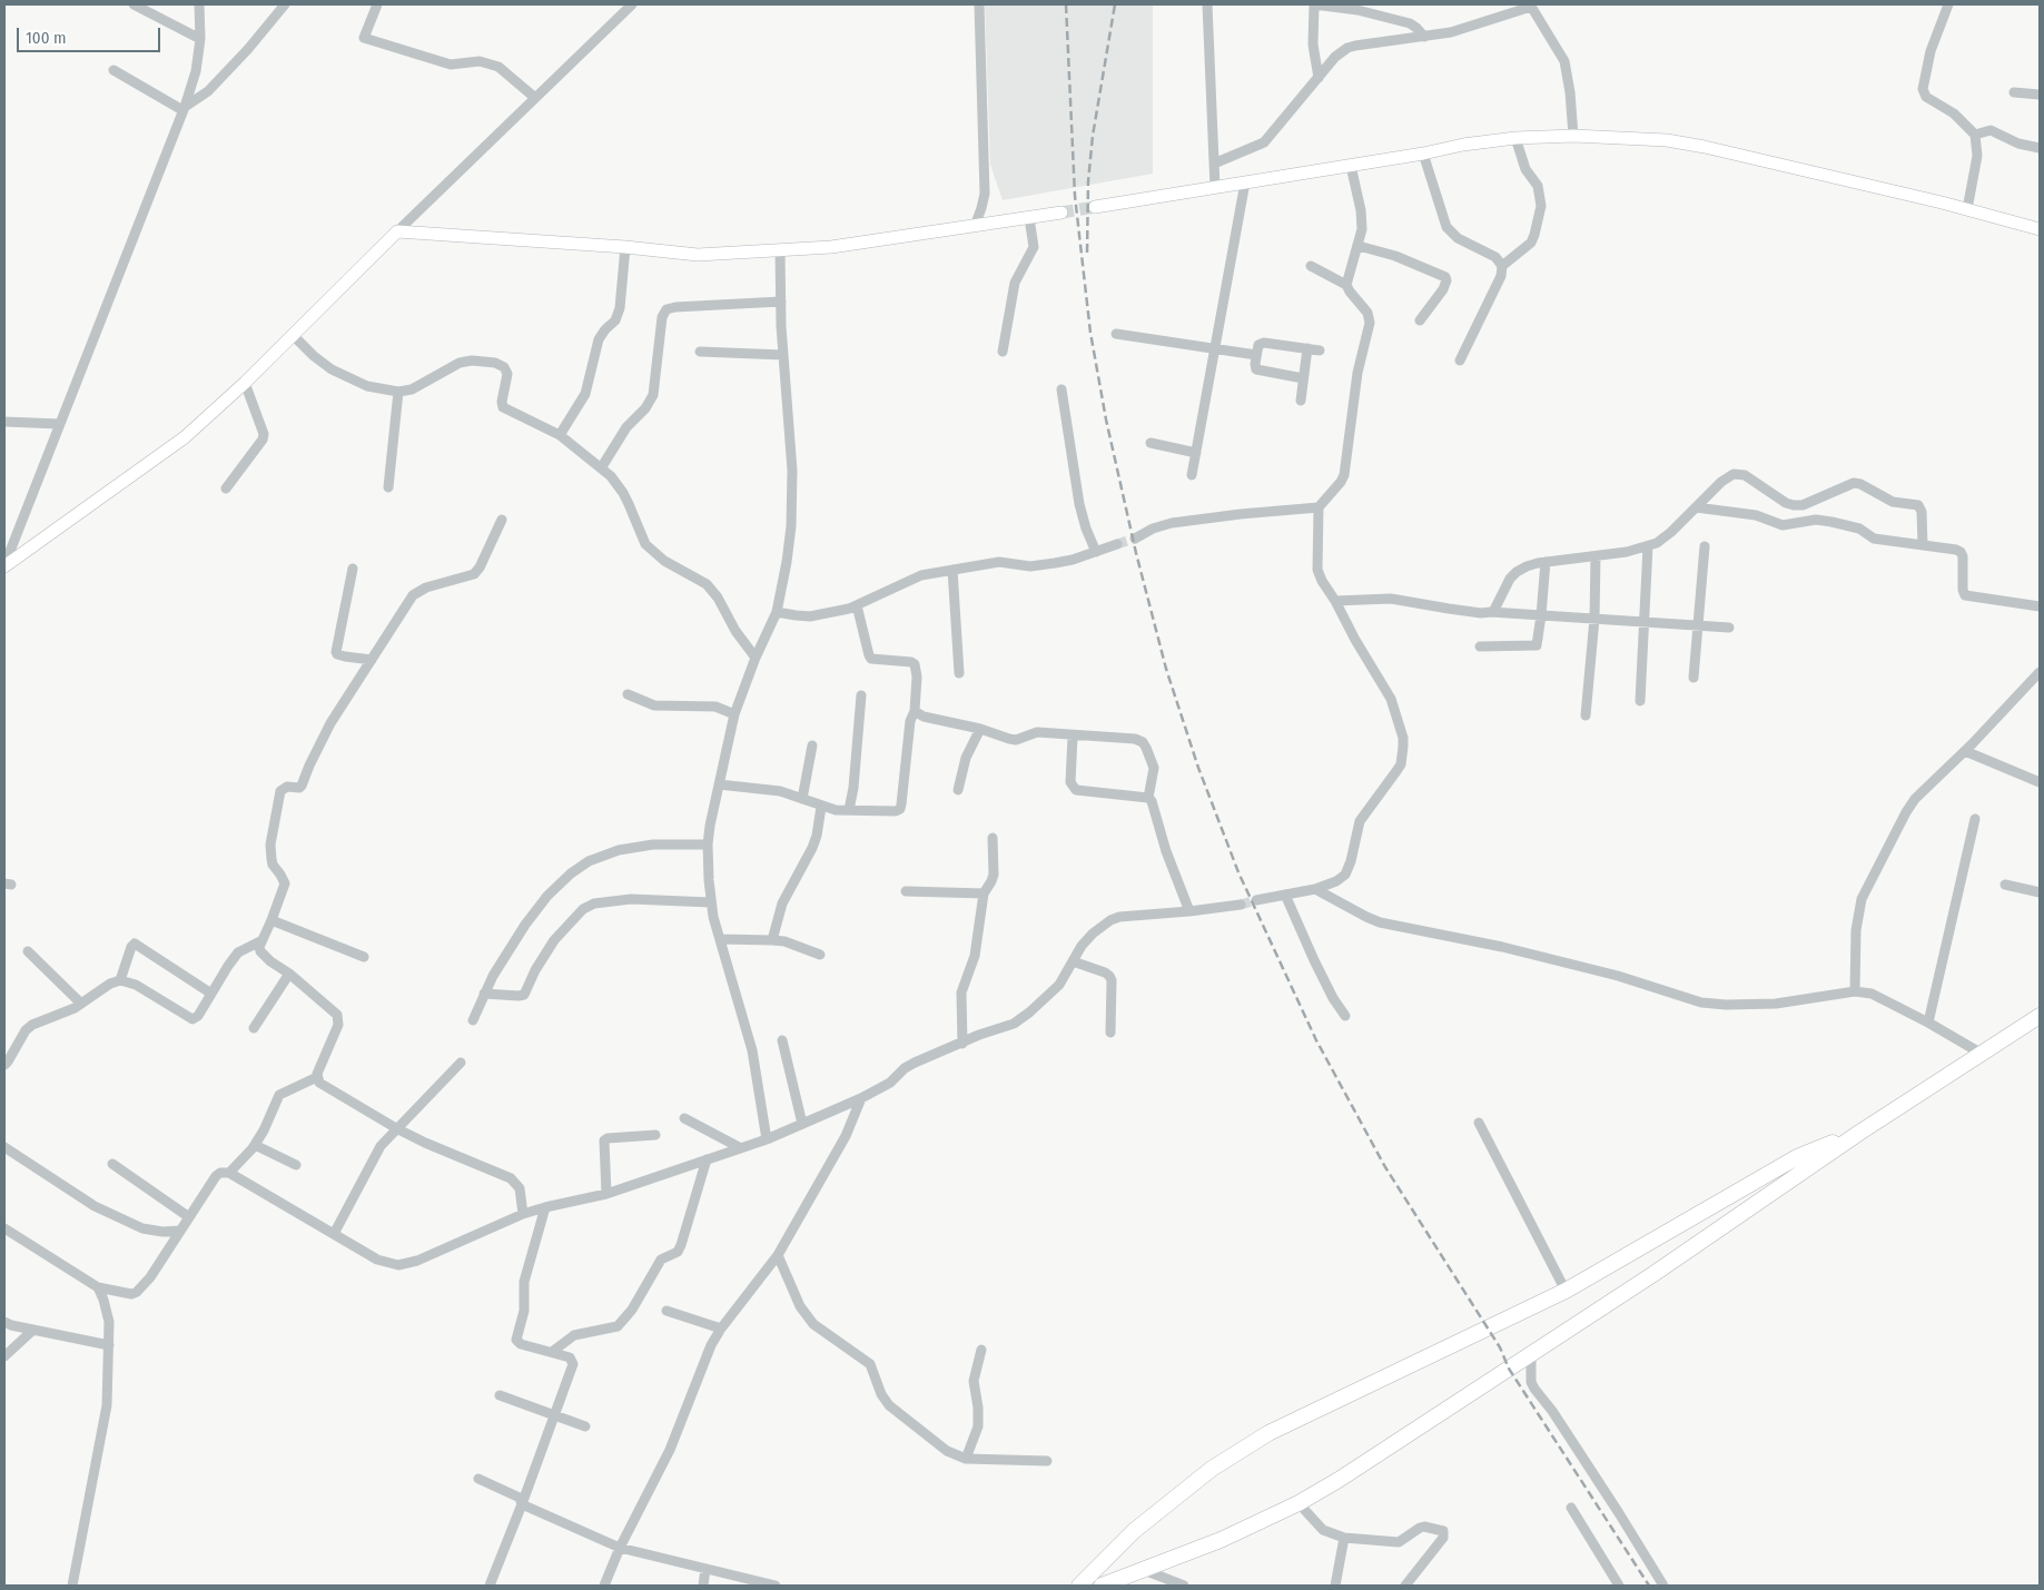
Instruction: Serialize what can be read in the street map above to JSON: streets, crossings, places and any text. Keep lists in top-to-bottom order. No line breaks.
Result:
{"scale_bar":"100 m"}
